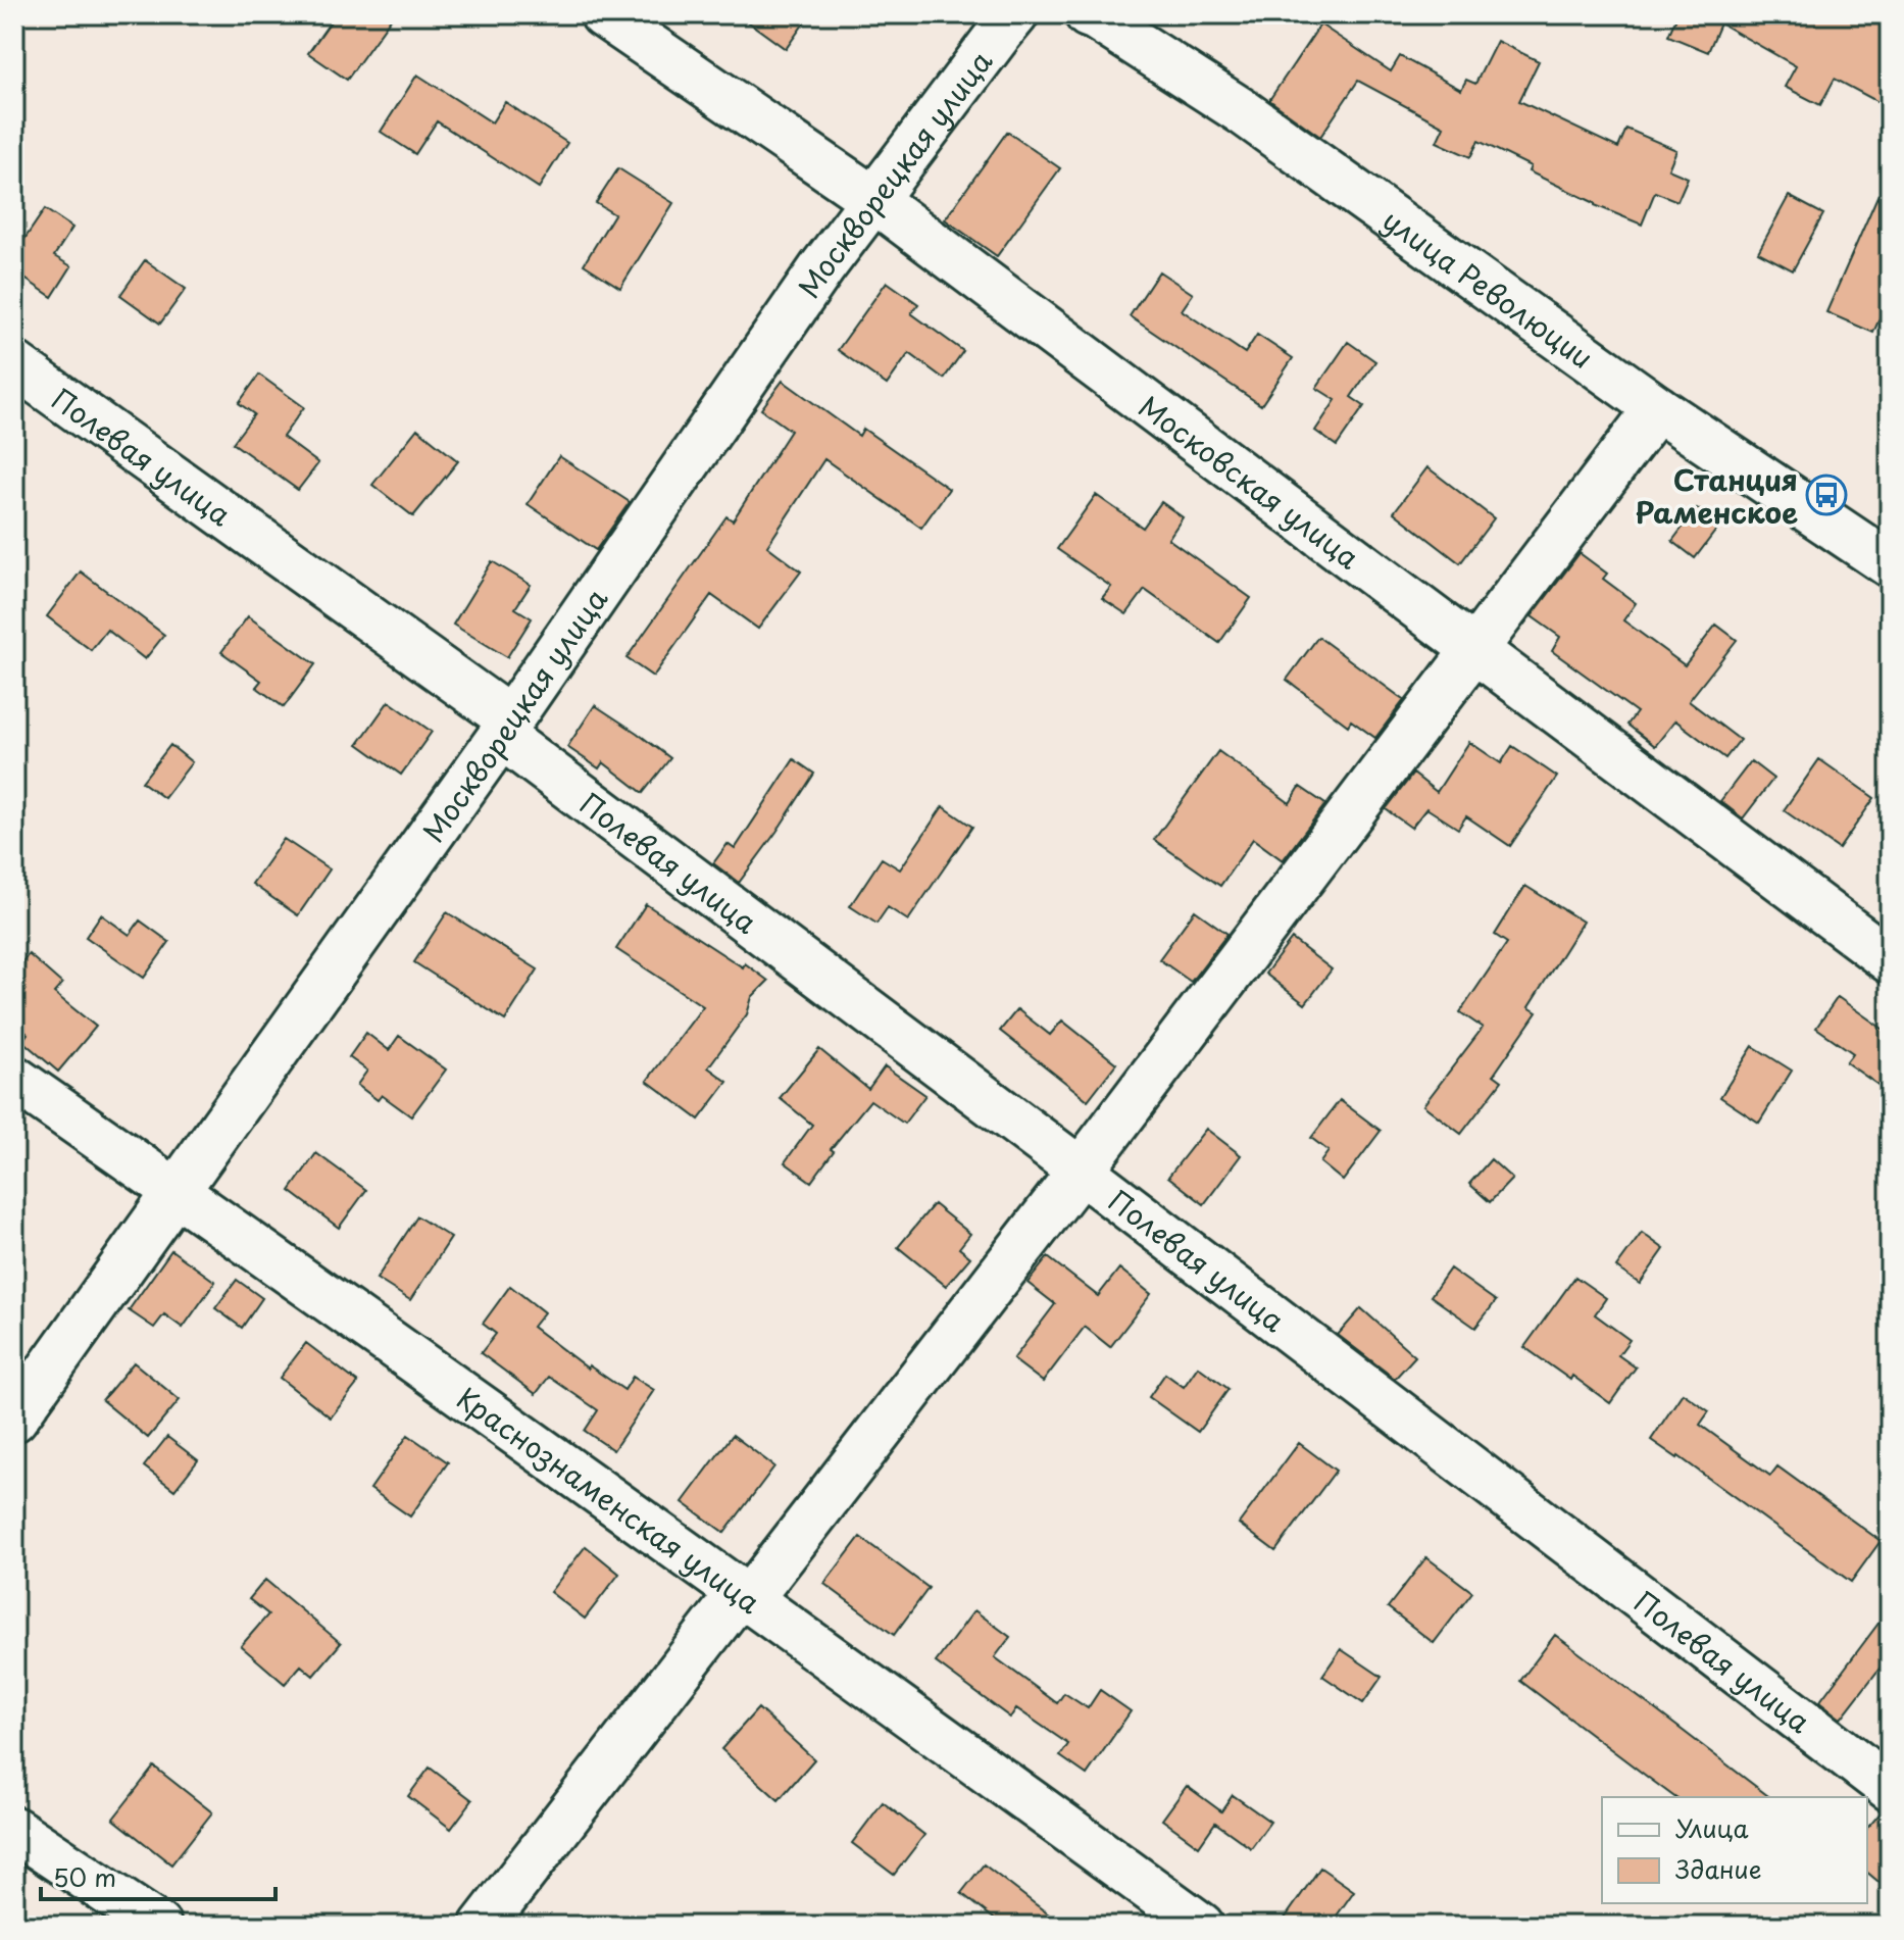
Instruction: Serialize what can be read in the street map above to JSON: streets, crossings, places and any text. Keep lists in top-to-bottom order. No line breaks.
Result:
{"streets":{"street":["Москворецкая улица","улица Революции","Полевая улица","Московская улица","Краснознаменская улица"]},"crossings":[["Москворецкая улица","Полевая улица"],["Москворецкая улица","Московская улица"],["Москворецкая улица","Краснознаменская улица"]],"places":{"bus stop":["Станция Раменское"]},"legend":["Улица","Здание"],"scale_bar":"50 m"}
